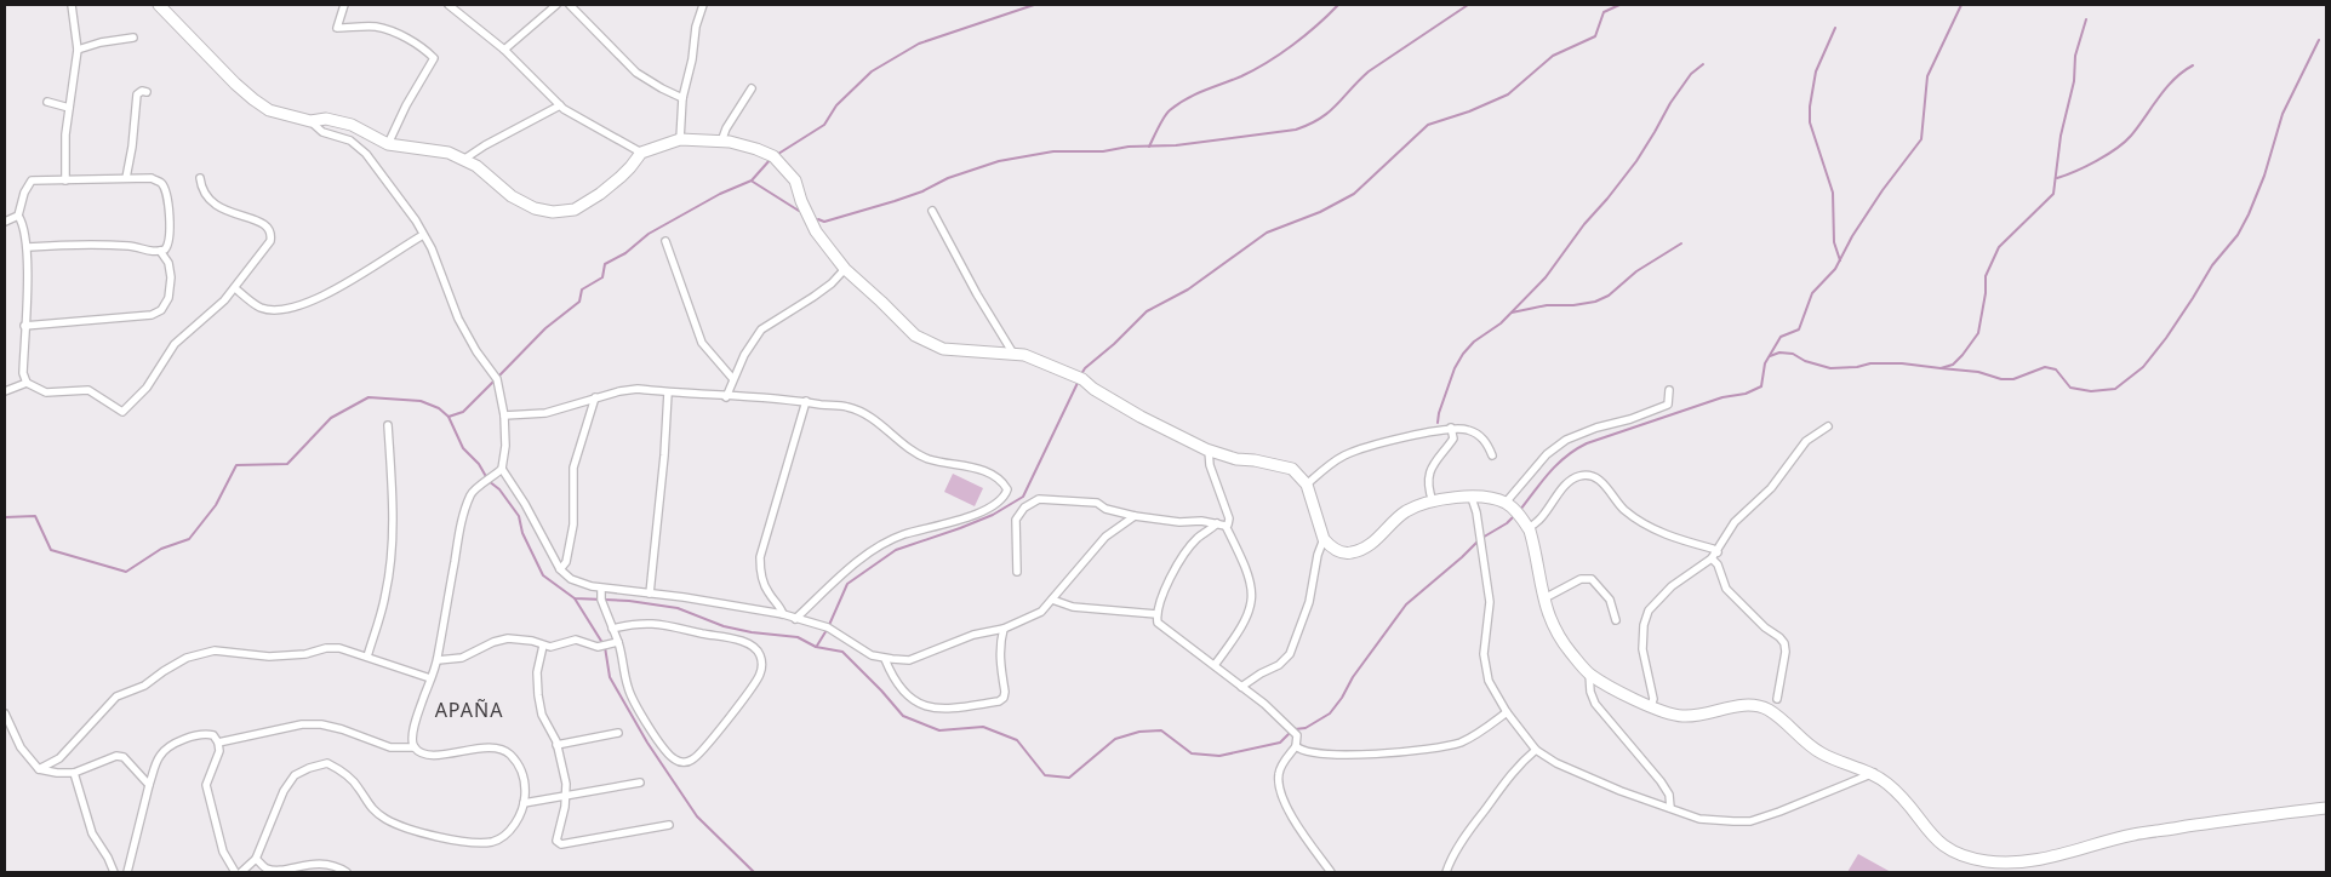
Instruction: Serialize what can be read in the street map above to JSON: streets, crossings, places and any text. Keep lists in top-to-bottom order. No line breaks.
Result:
{"districts":["APAÑA"]}
